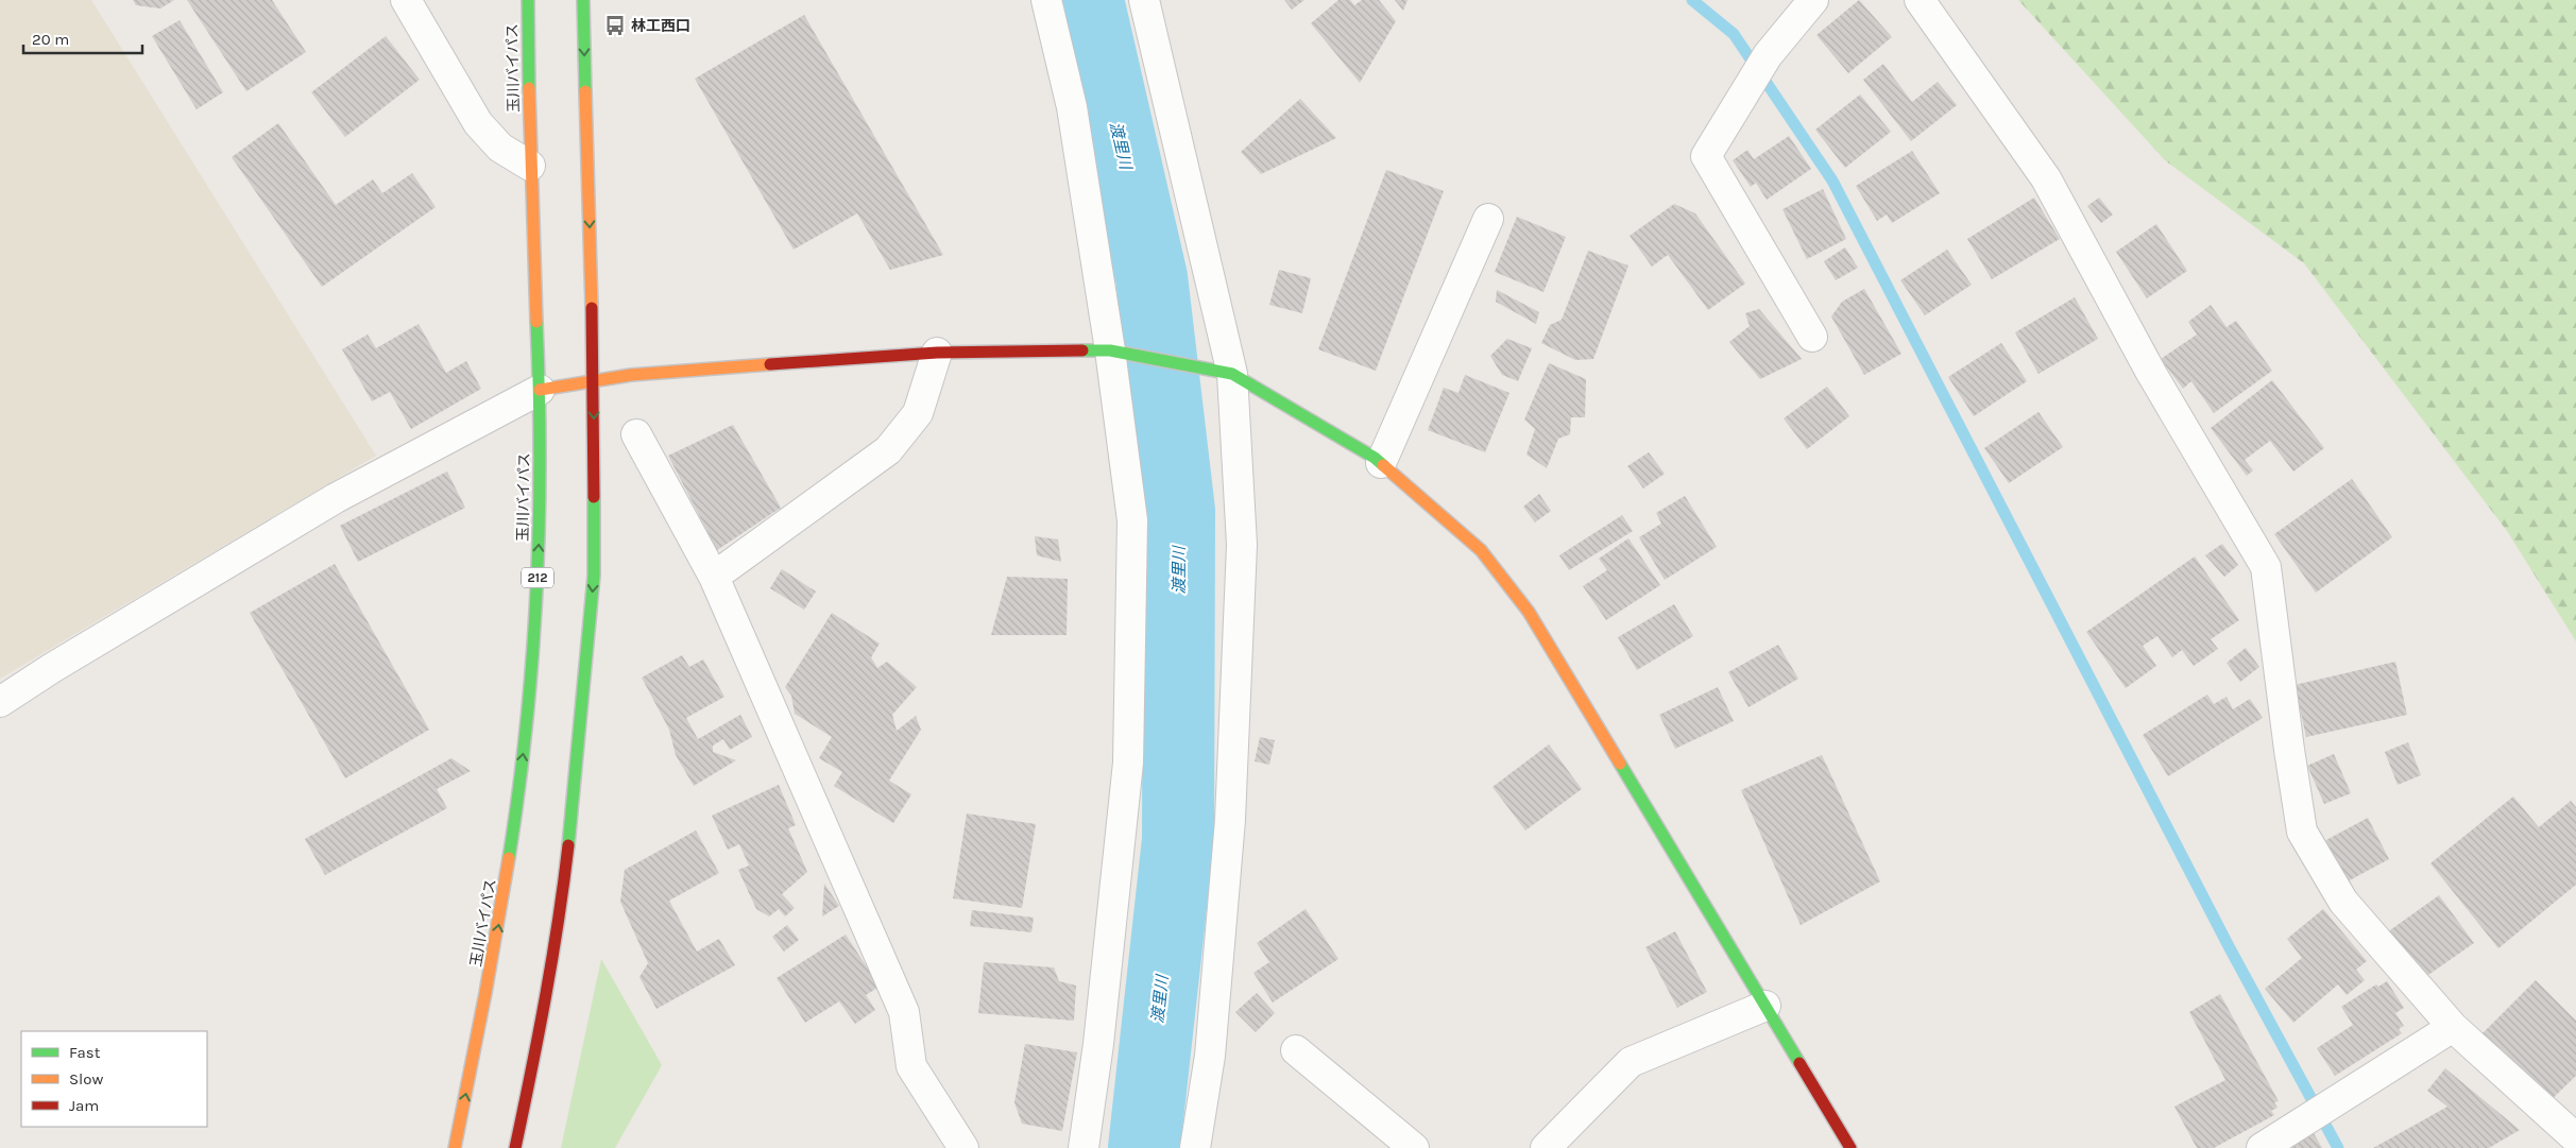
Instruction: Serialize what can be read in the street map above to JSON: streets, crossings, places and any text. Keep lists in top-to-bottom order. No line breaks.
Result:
{"streets":{"main road":["玉川バイパス","212"]},"water":["渡里川"],"places":{"bus stop":["林工西口"]},"legend":["Fast","Slow","Jam"],"scale_bar":"20 m"}
